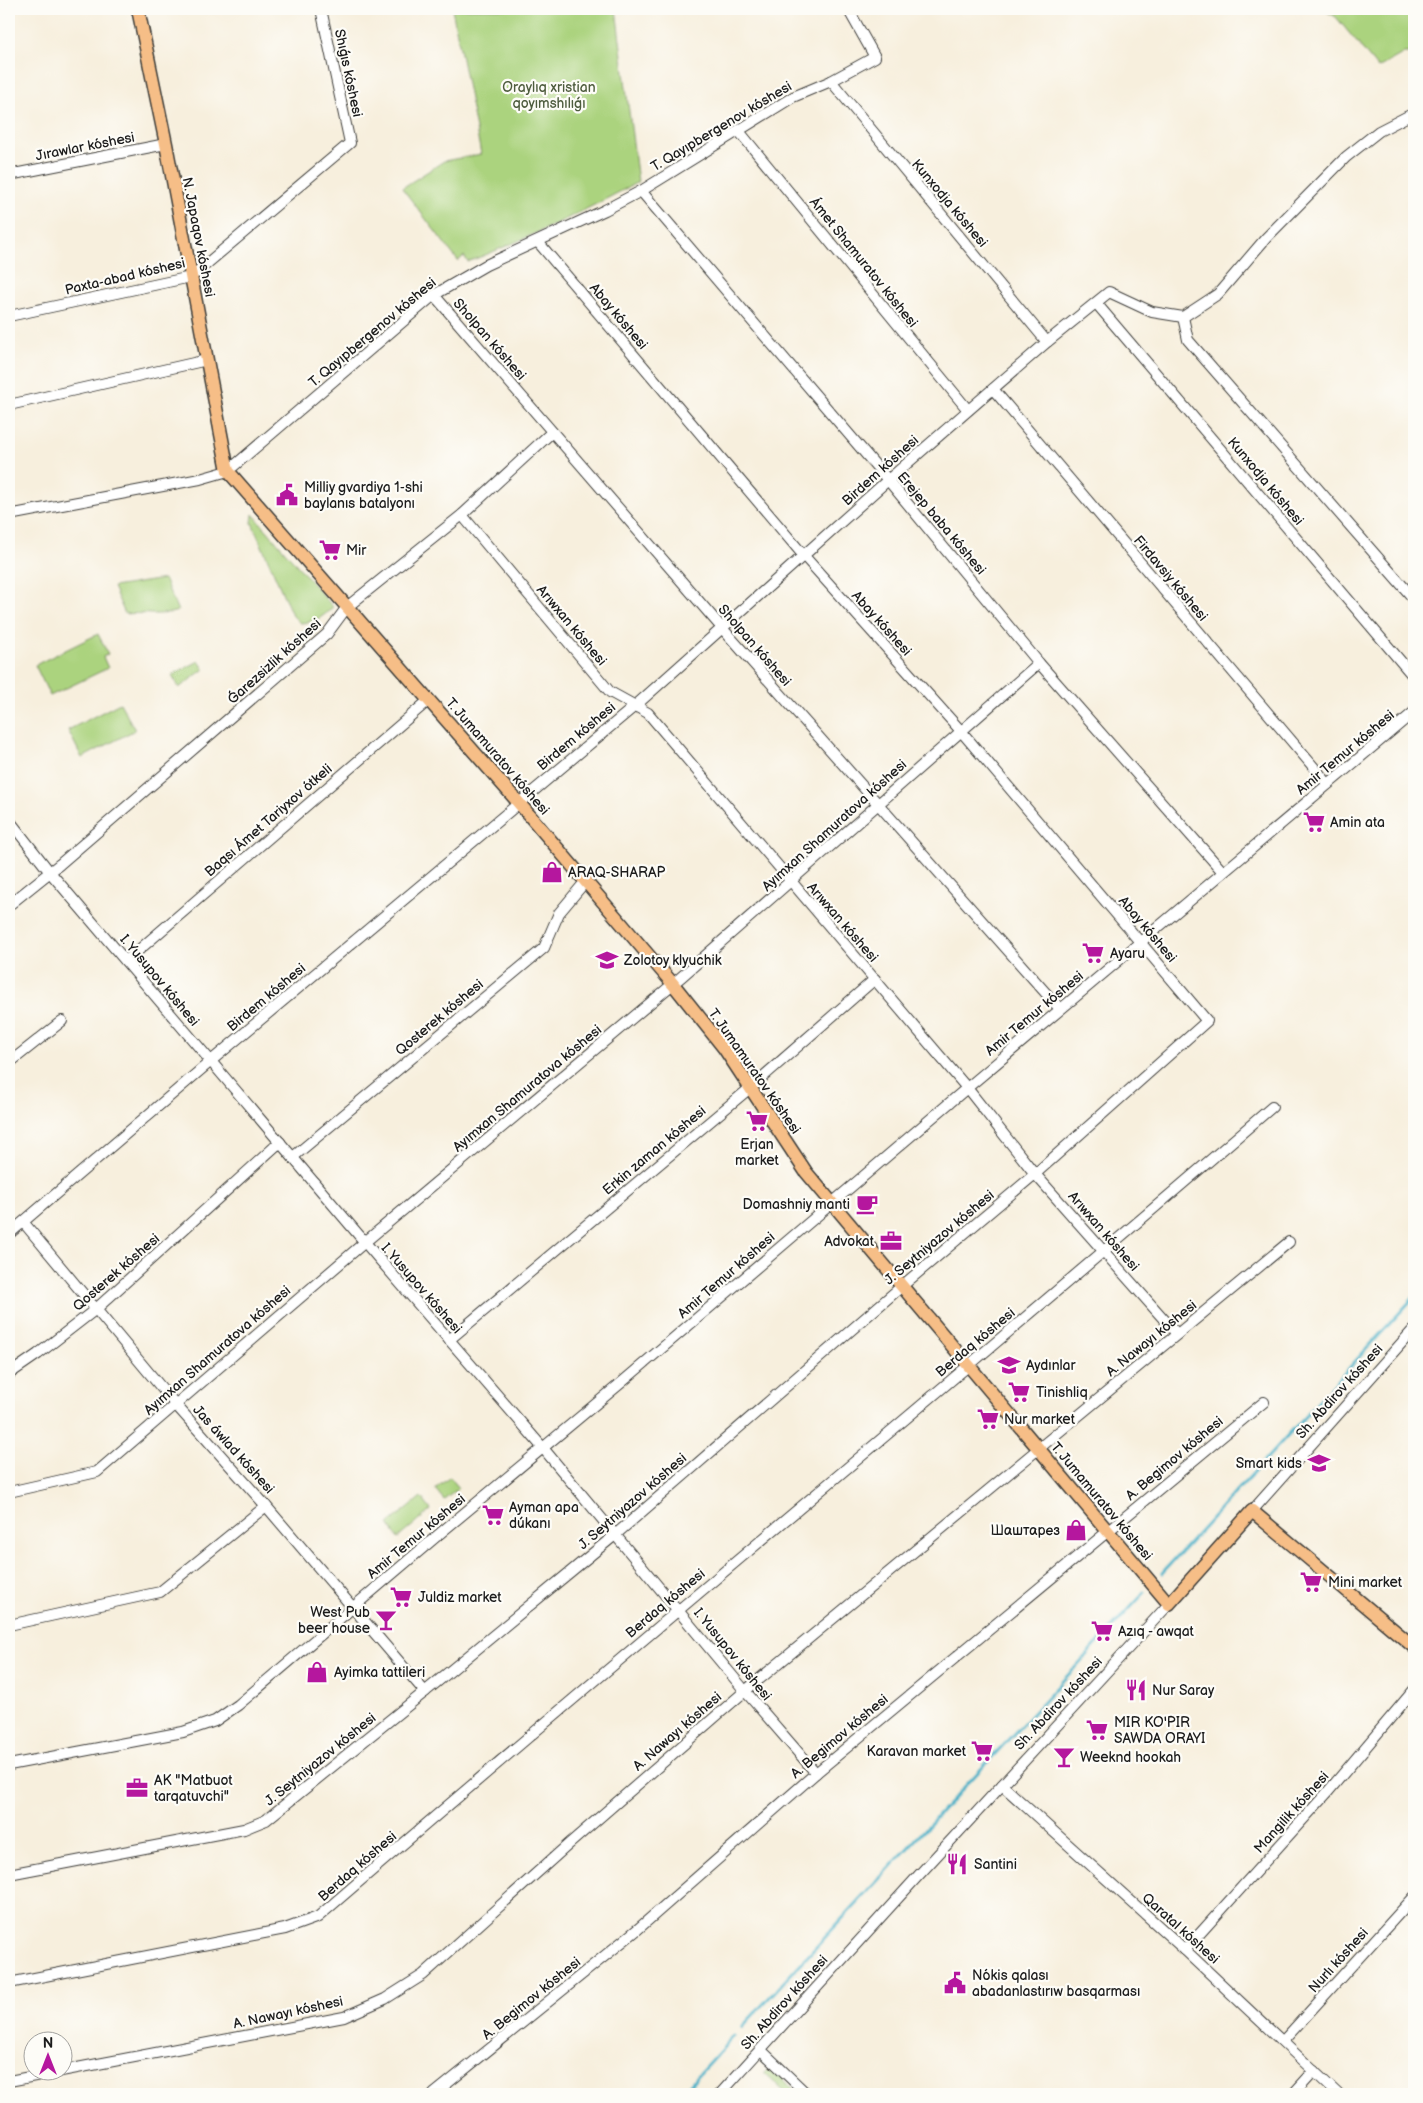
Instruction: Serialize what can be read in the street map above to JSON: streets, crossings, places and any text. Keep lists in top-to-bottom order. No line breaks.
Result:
{"streets":{"main road":["N. Japaqov kóshesi","T. Jumamuratov kóshesi","Sh. Abdirov kóshesi"],"street":["Shıǵıs kóshesi","T. Qayıpbergenov kóshesi","Jırawlar kóshesi","Kunxodja kóshesi","Ámet Shamuratov kóshesi","Paxta-abad kóshesi","Abay kóshesi","Sholpan kóshesi","Birdem kóshesi","Erejep baba kóshesi","Firdavsiy kóshesi","Arıwxan kóshesi","Ǵarezsizlik kóshesi","Amir Temur kóshesi","Baqsı Ámet Tariyxov ótkeli","Ayımxan Shamuratova kóshesi","I. Yusupov kóshesi","Qosterek kóshesi","Erkin zaman kóshesi","J. Seytniyazov kóshesi","A. Nawayı kóshesi","Berdaq kóshesi","Jas áwlad kóshesi","A. Begimov kóshesi","Mangilik kóshesi","Qaratal kóshesi","Nurlı kóshesi"]},"crossings":[["Shıǵıs kóshesi","Paxta-abad kóshesi"],["T. Qayıpbergenov kóshesi","Kunxodja kóshesi"],["T. Qayıpbergenov kóshesi","N. Japaqov kóshesi"],["T. Qayıpbergenov kóshesi","Ámet Shamuratov kóshesi"],["T. Qayıpbergenov kóshesi","Abay kóshesi"],["T. Qayıpbergenov kóshesi","Sholpan kóshesi"],["T. Qayıpbergenov kóshesi","Erejep baba kóshesi"],["T. Qayıpbergenov kóshesi","T. Jumamuratov kóshesi"],["Jırawlar kóshesi","N. Japaqov kóshesi"],["Kunxodja kóshesi","Birdem kóshesi"],["N. Japaqov kóshesi","Paxta-abad kóshesi"],["N. Japaqov kóshesi","T. Jumamuratov kóshesi"],["Ámet Shamuratov kóshesi","Birdem kóshesi"],["Abay kóshesi","Birdem kóshesi"],["Abay kóshesi","Amir Temur kóshesi"],["Abay kóshesi","Ayımxan Shamuratova kóshesi"],["Abay kóshesi","J. Seytniyazov kóshesi"],["Sholpan kóshesi","Birdem kóshesi"],["Sholpan kóshesi","Ǵarezsizlik kóshesi"],["Sholpan kóshesi","Amir Temur kóshesi"],["Sholpan kóshesi","Ayımxan Shamuratova kóshesi"],["Birdem kóshesi","Erejep baba kóshesi"],["Birdem kóshesi","Firdavsiy kóshesi"],["Birdem kóshesi","Arıwxan kóshesi"],["Birdem kóshesi","T. Jumamuratov kóshesi"],["Birdem kóshesi","I. Yusupov kóshesi"],["Birdem kóshesi","Jas áwlad kóshesi"],["Erejep baba kóshesi","Amir Temur kóshesi"],["Erejep baba kóshesi","Ayımxan Shamuratova kóshesi"],["Firdavsiy kóshesi","Amir Temur kóshesi"],["Arıwxan kóshesi","Ǵarezsizlik kóshesi"],["Arıwxan kóshesi","Amir Temur kóshesi"],["Arıwxan kóshesi","Ayımxan Shamuratova kóshesi"],["Arıwxan kóshesi","Erkin zaman kóshesi"],["Arıwxan kóshesi","J. Seytniyazov kóshesi"],["Arıwxan kóshesi","A. Nawayı kóshesi"],["Arıwxan kóshesi","Berdaq kóshesi"],["Ǵarezsizlik kóshesi","T. Jumamuratov kóshesi"],["Ǵarezsizlik kóshesi","I. Yusupov kóshesi"],["Amir Temur kóshesi","T. Jumamuratov kóshesi"],["Amir Temur kóshesi","I. Yusupov kóshesi"],["Amir Temur kóshesi","Jas áwlad kóshesi"],["T. Jumamuratov kóshesi","Baqsı Ámet Tariyxov ótkeli"],["T. Jumamuratov kóshesi","Ayımxan Shamuratova kóshesi"],["T. Jumamuratov kóshesi","Qosterek kóshesi"],["T. Jumamuratov kóshesi","Erkin zaman kóshesi"],["T. Jumamuratov kóshesi","J. Seytniyazov kóshesi"],["T. Jumamuratov kóshesi","A. Nawayı kóshesi"],["T. Jumamuratov kóshesi","Berdaq kóshesi"],["T. Jumamuratov kóshesi","Sh. Abdirov kóshesi"],["T. Jumamuratov kóshesi","A. Begimov kóshesi"],["Baqsı Ámet Tariyxov ótkeli","I. Yusupov kóshesi"],["Ayımxan Shamuratova kóshesi","I. Yusupov kóshesi"],["Ayımxan Shamuratova kóshesi","Jas áwlad kóshesi"],["I. Yusupov kóshesi","Qosterek kóshesi"],["I. Yusupov kóshesi","Erkin zaman kóshesi"],["I. Yusupov kóshesi","J. Seytniyazov kóshesi"],["I. Yusupov kóshesi","A. Nawayı kóshesi"],["I. Yusupov kóshesi","Berdaq kóshesi"],["I. Yusupov kóshesi","A. Begimov kóshesi"],["Qosterek kóshesi","Jas áwlad kóshesi"],["J. Seytniyazov kóshesi","Jas áwlad kóshesi"],["Sh. Abdirov kóshesi","Qaratal kóshesi"],["Mangilik kóshesi","Qaratal kóshesi"],["Qaratal kóshesi","Nurlı kóshesi"]],"parks":["Oraylıq xristian qoyımshılıǵı"],"places":{"public building":["Milliy gvardiya 1-shi baylanıs batalyonı","Nókis qalası abadanlastırıw basqarması"],"supermarket":["Mir","Amin ata","Ayaru","Erjan market","Tinishliq","Nur market","Ayman apa dúkanı","Mini market","Juldiz market","Azıq - awqat","MIR KO'PIR SAWDA ORAYI","Karavan market"],"shop":["ARAQ-SHARAP","Шаштарез","Ayimka tattileri"],"school or university":["Zolotoy klyuchik","Aydınlar","Smart kids"],"cafe":["Domashniy manti"],"office":["Advokat","AK \"Matbuot tarqatuvchi\""],"bar":["West Pub beer house","Weeknd hookah"],"restaurant":["Nur Saray","Santini"]},"north":"top"}
